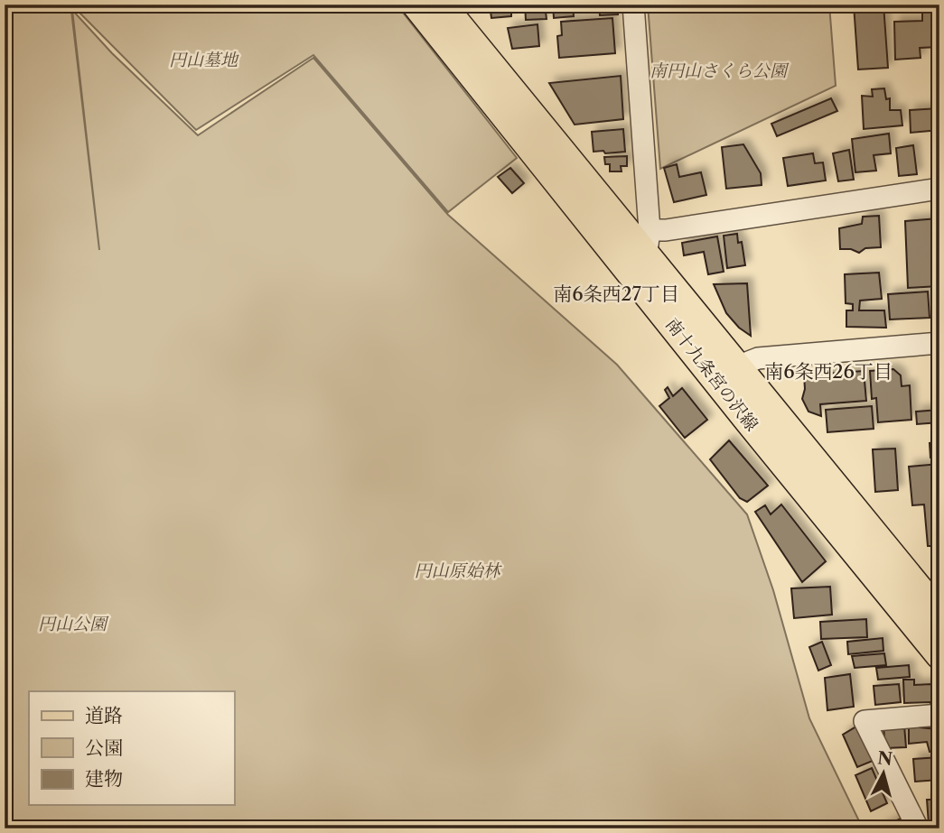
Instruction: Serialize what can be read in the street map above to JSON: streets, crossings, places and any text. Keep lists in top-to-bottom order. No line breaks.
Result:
{"streets":{"main road":["南十九条宮の沢線"]},"districts":["南6条西27丁目","南6条西26丁目"],"parks":["円山墓地","南円山さくら公園","円山原始林","円山公園"],"legend":["道路","公園","建物"],"north":"top"}
